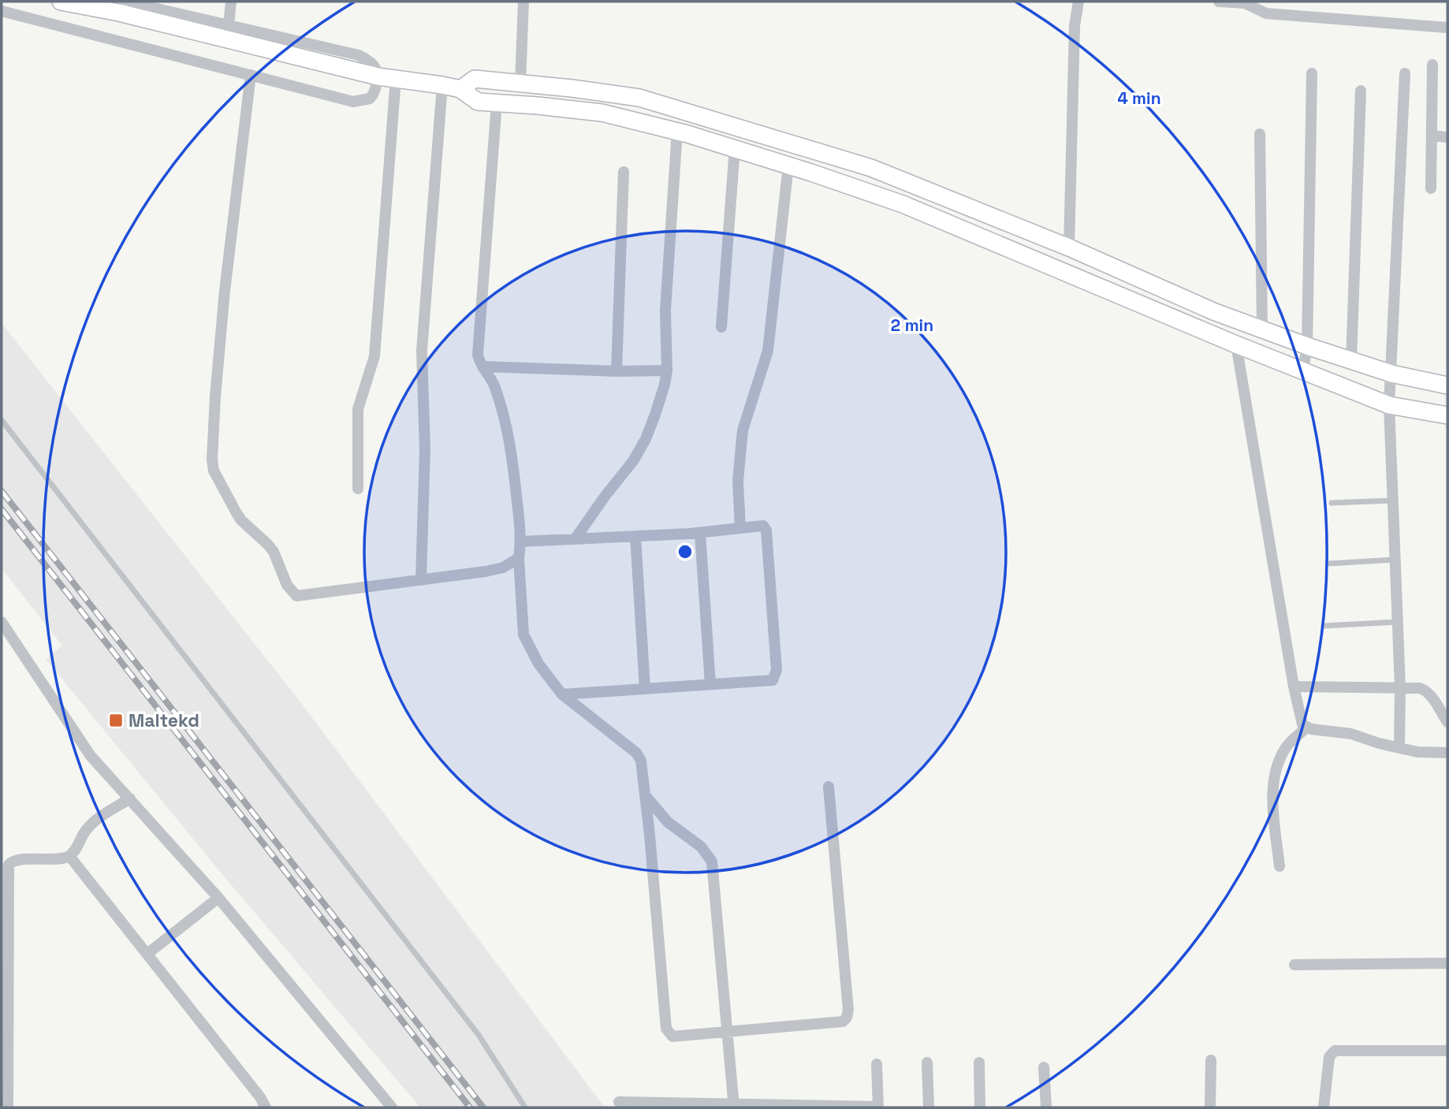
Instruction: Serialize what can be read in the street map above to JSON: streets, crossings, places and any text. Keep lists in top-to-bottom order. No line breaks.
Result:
{"places":{"transit":["Maltekd"]},"rings":["4 min","2 min"]}
